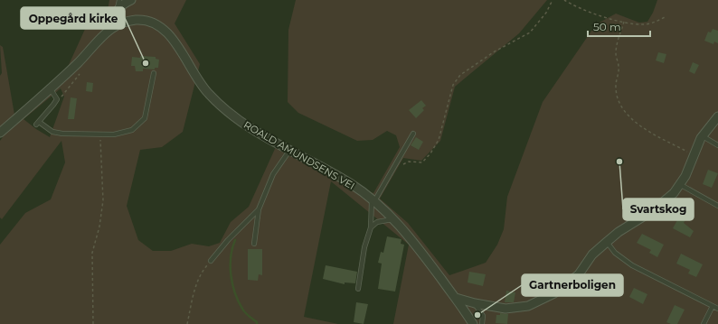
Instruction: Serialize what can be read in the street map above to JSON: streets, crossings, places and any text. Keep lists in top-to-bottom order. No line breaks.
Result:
{"streets":{"street":["ROALD AMUNDSENS VEI"]},"places":["Oppegård kirke","Svartskog","Gartnerboligen"],"scale_bar":"50 m"}
